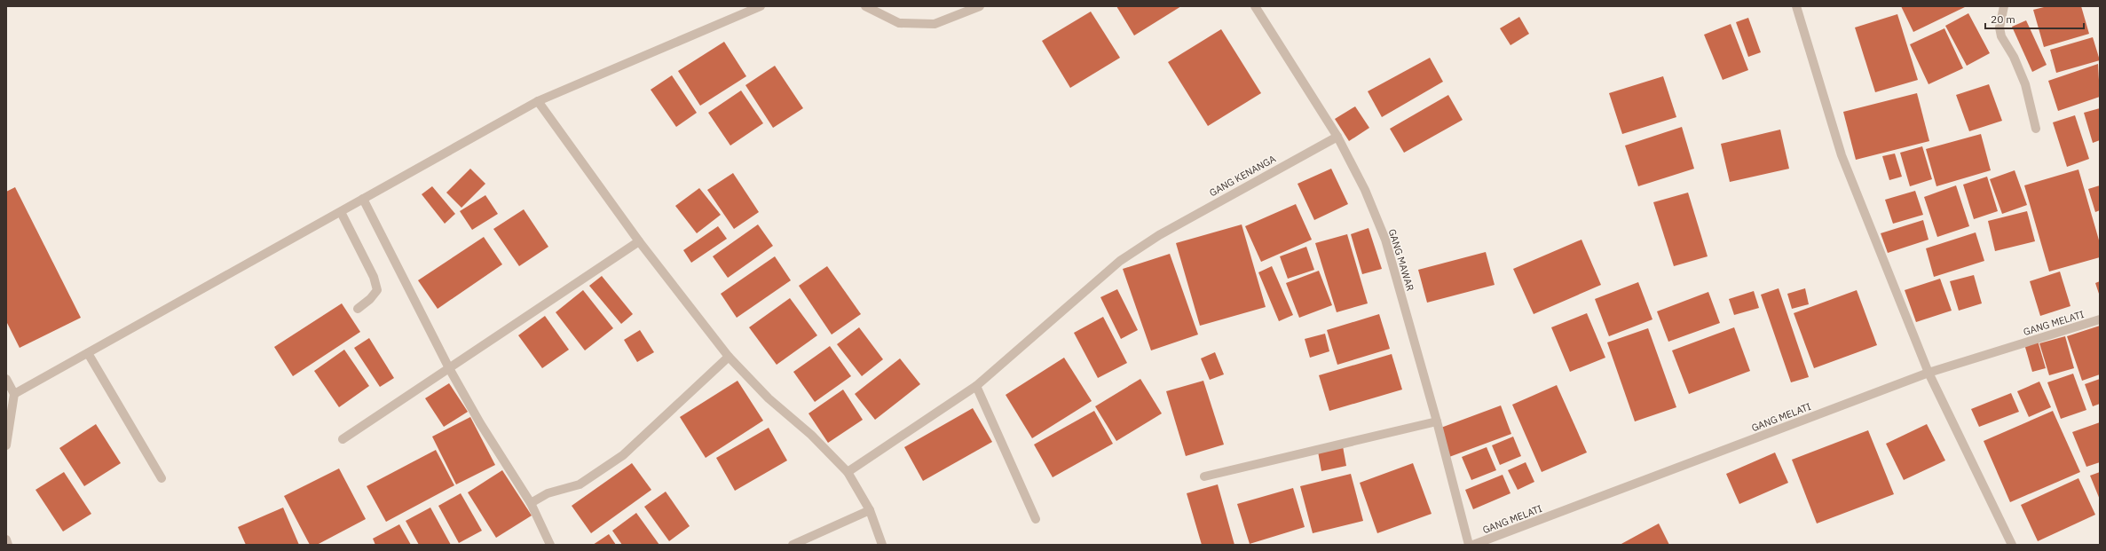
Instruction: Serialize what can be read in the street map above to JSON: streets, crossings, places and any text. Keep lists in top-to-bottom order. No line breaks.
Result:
{"streets":{"street":["GANG KENANGA","GANG MAWAR","GANG MELATI"]},"crossings":[["GANG KENANGA","GANG MAWAR"]],"scale_bar":"20 m"}
